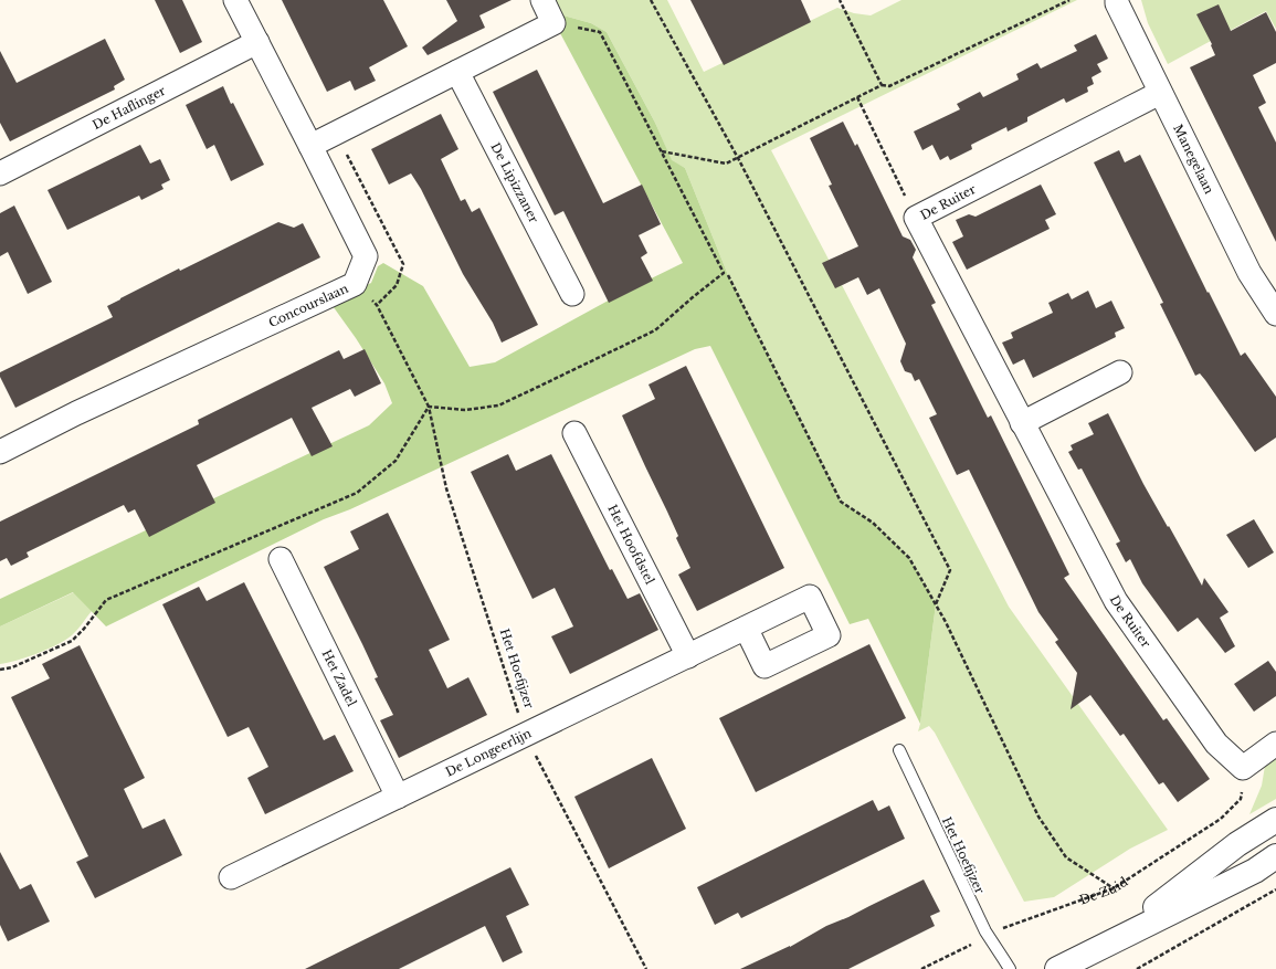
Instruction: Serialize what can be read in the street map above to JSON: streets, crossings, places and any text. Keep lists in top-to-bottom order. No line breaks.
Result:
{"streets":{"street":["De Haflinger","Manegelaan","De Lipizzaner","De Ruiter","Concourslaan","Het Hoofdstel","Het Zadel","De Longeerlijn"],"lane":["Het Hoefijzer"],"path":["De Zuid"]},"crossings":[["De Haflinger","Concourslaan"],["Manegelaan","De Ruiter"],["De Ruiter","De Zuid"],["Het Hoofdstel","De Longeerlijn"],["Het Hoefijzer","De Longeerlijn"],["Het Zadel","De Longeerlijn"]]}
